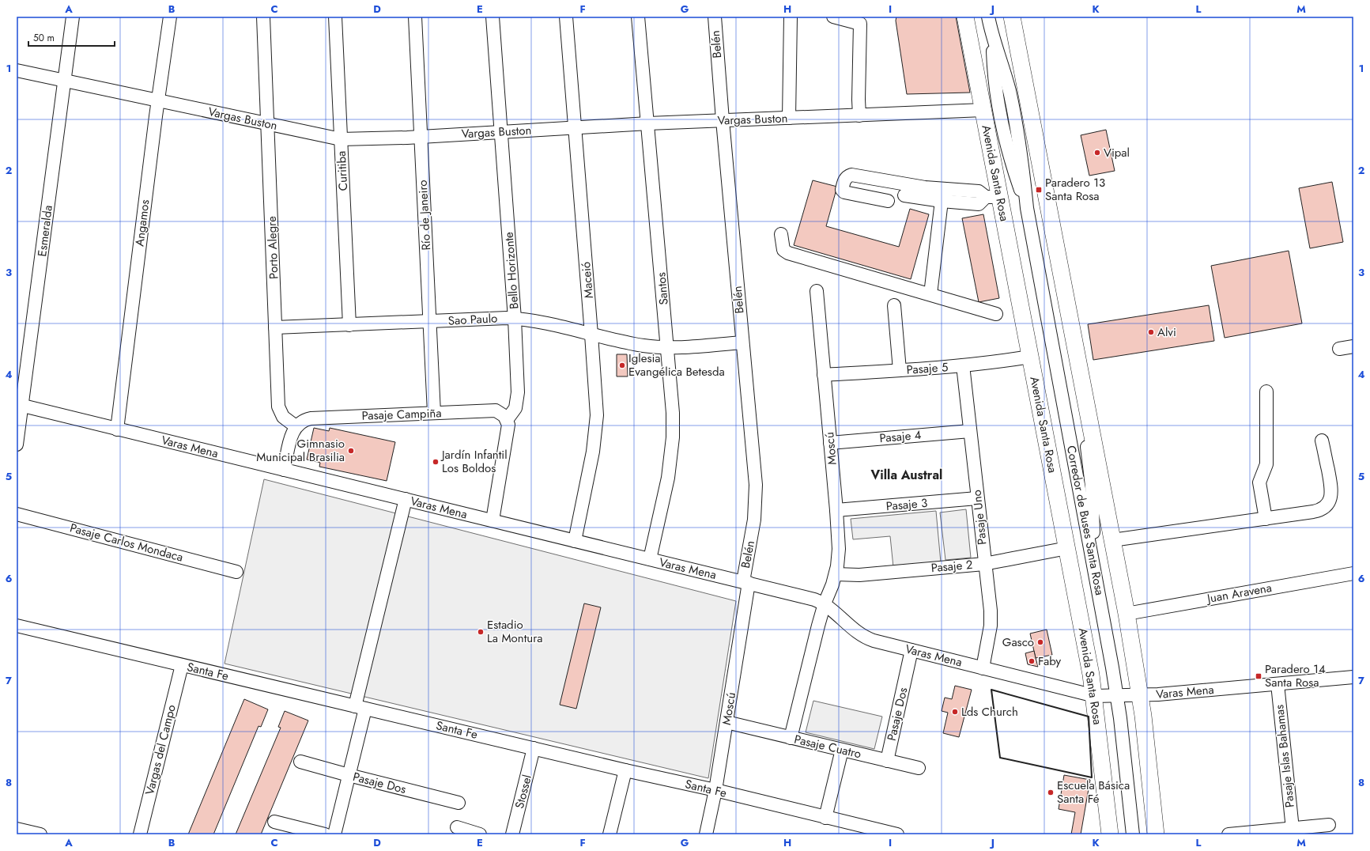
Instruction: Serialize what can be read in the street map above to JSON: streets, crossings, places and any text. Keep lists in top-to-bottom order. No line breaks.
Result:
{"streets":{"main road":["Avenida Santa Rosa"],"street":["Belén","Vargas Buston","Curitiba","Río de Janeiro","Angamos","Esmeralda","Porto Alegre","Bello Horizonte","Maceió","Santos","Sao Paulo","Pasaje 5","Pasaje Campiña","Pasaje 4","Varas Mena","Moscú","Pasaje 3","Pasaje Uno","Corredor de Buses Santa Rosa","Pasaje Carlos Mondaca","Pasaje 2","Juan Aravena","Santa Fe","Pasaje Dos","Pasaje Cuatro","Vargas del Campo","Pasaje Islas Bahamas","Stossel"]},"crossings":[["Belén","Vargas Buston"],["Belén","Sao Paulo"],["Belén","Varas Mena"],["Belén","Moscú"],["Vargas Buston","Curitiba"],["Vargas Buston","Avenida Santa Rosa"],["Vargas Buston","Río de Janeiro"],["Vargas Buston","Angamos"],["Vargas Buston","Esmeralda"],["Vargas Buston","Porto Alegre"],["Vargas Buston","Bello Horizonte"],["Vargas Buston","Maceió"],["Vargas Buston","Santos"],["Curitiba","Sao Paulo"],["Avenida Santa Rosa","Pasaje 5"],["Avenida Santa Rosa","Varas Mena"],["Avenida Santa Rosa","Pasaje 2"],["Río de Janeiro","Sao Paulo"],["Río de Janeiro","Pasaje Campiña"],["Angamos","Varas Mena"],["Esmeralda","Varas Mena"],["Porto Alegre","Sao Paulo"],["Porto Alegre","Pasaje Campiña"],["Bello Horizonte","Sao Paulo"],["Bello Horizonte","Pasaje Campiña"],["Maceió","Sao Paulo"],["Maceió","Varas Mena"],["Santos","Sao Paulo"],["Santos","Varas Mena"],["Pasaje 5","Moscú"],["Pasaje 5","Pasaje Uno"],["Pasaje 4","Moscú"],["Pasaje 4","Pasaje Uno"],["Varas Mena","Moscú"],["Varas Mena","Pasaje Uno"],["Varas Mena","Corredor de Buses Santa Rosa"],["Varas Mena","Pasaje Dos"],["Varas Mena","Pasaje Islas Bahamas"],["Moscú","Pasaje 3"],["Moscú","Pasaje 2"],["Moscú","Santa Fe"],["Moscú","Pasaje Cuatro"],["Pasaje 3","Pasaje Uno"],["Pasaje Uno","Pasaje 2"],["Santa Fe","Vargas del Campo"],["Santa Fe","Stossel"],["Pasaje Dos","Pasaje Cuatro"]],"districts":["Villa Austral"],"places":{"other":["Vipal","Alvi","Iglesia Evangélica Betesda","Gimnasio Municipal Brasilia","Jardín Infantil Los Boldos","Estadio La Montura","Gasco","Faby","Lds Church","Escuela Básica Santa Fé"],"transit":["Paradero 13 Santa Rosa","Paradero 14 Santa Rosa"]},"scale_bar":"50 m","grid":{"columns":["A","B","C","D","E","F","G","H","I","J","K","L","M"],"rows":["1","2","3","4","5","6","7","8"]}}
